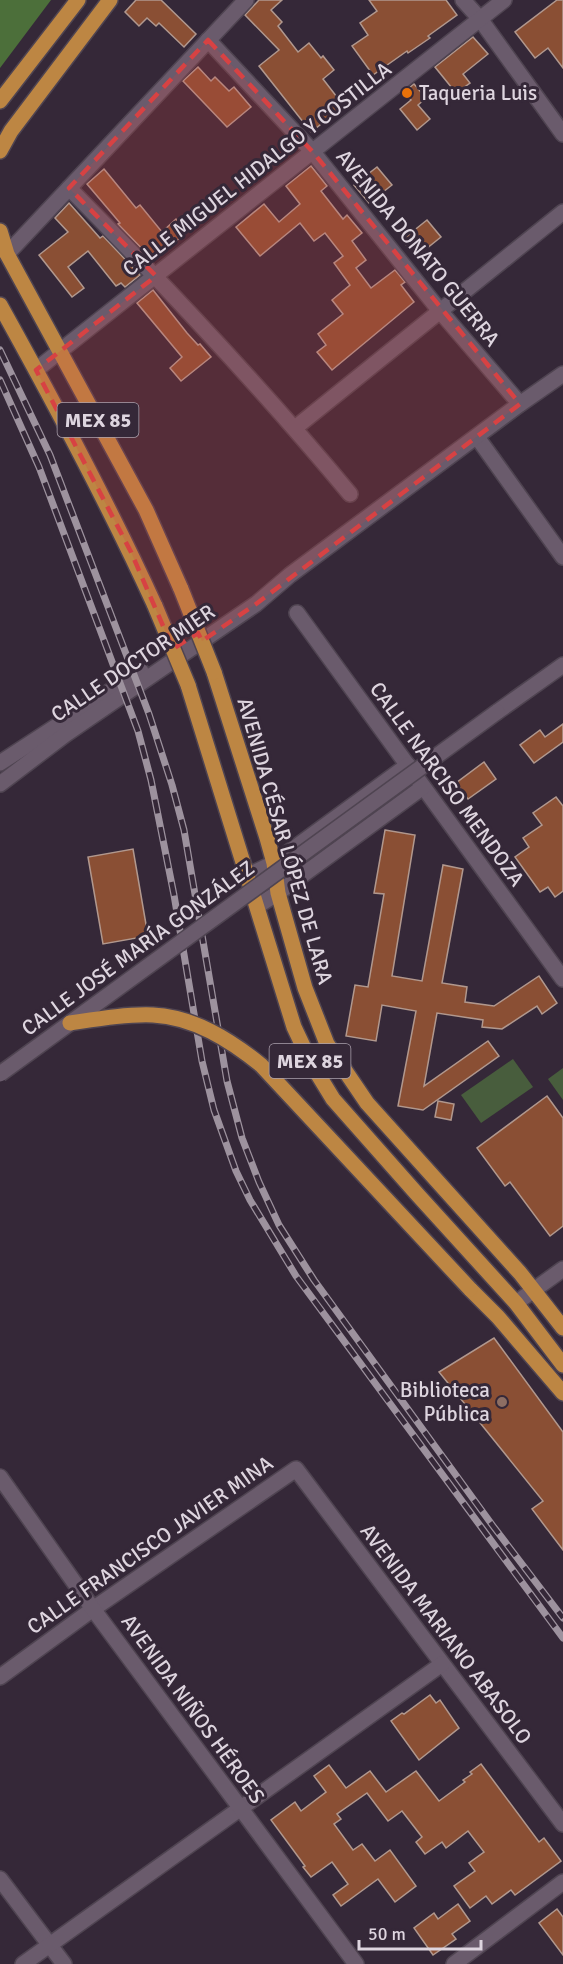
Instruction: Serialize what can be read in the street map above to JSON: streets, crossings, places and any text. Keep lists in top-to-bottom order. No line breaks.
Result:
{"streets":{"main road":["MEX 85","AVENIDA CÉSAR LÓPEZ DE LARA"],"street":["CALLE MIGUEL HIDALGO Y COSTILLA","AVENIDA DONATO GUERRA","CALLE DOCTOR MIER","CALLE NARCISO MENDOZA","CALLE JOSÉ MARÍA GONZÁLEZ","CALLE FRANCISCO JAVIER MINA","AVENIDA MARIANO ABASOLO","AVENIDA NIÑOS HÉROES"]},"crossings":[["CALLE MIGUEL HIDALGO Y COSTILLA","AVENIDA DONATO GUERRA"],["CALLE MIGUEL HIDALGO Y COSTILLA","AVENIDA CÉSAR LÓPEZ DE LARA"],["AVENIDA DONATO GUERRA","CALLE DOCTOR MIER"],["MEX 85","AVENIDA CÉSAR LÓPEZ DE LARA"],["CALLE FRANCISCO JAVIER MINA","AVENIDA MARIANO ABASOLO"],["CALLE FRANCISCO JAVIER MINA","AVENIDA NIÑOS HÉROES"]],"places":["Taqueria Luis","Biblioteca Pública"],"scale_bar":"50 m"}
